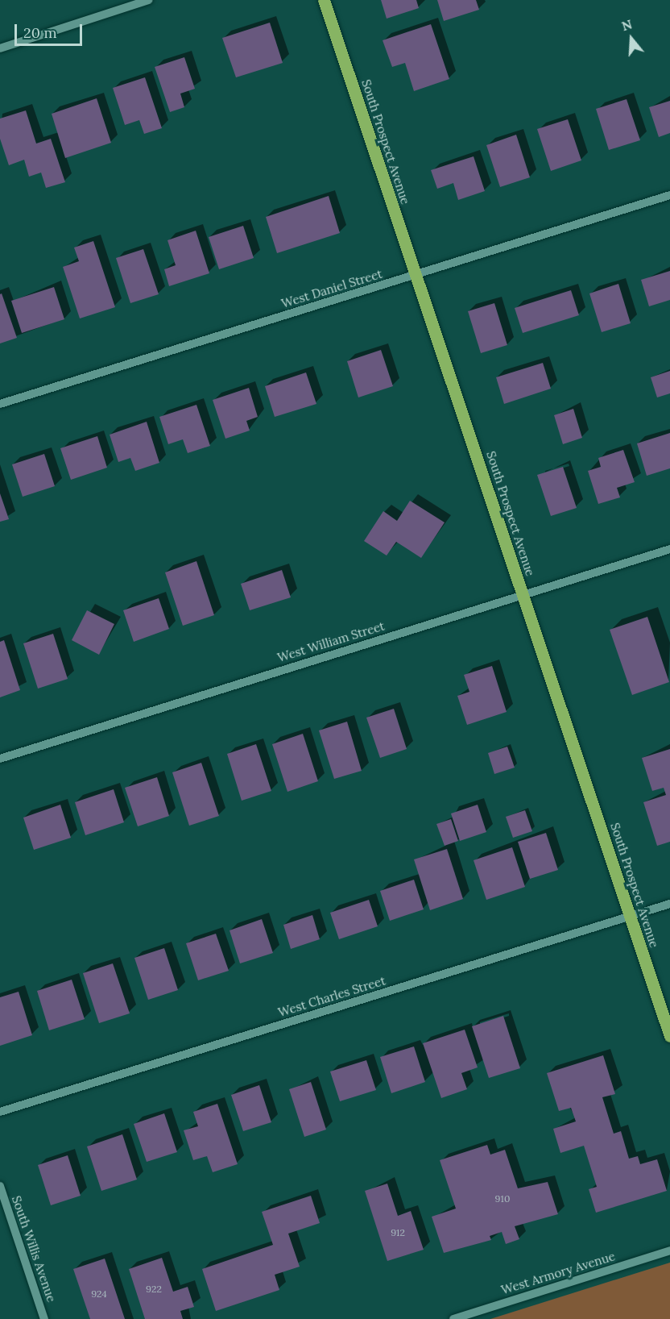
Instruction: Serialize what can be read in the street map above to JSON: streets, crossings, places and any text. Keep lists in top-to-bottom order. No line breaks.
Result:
{"streets":{"main road":["South Prospect Avenue"],"street":["West Daniel Street","West William Street","West Charles Street","South Willis Avenue","West Armory Avenue"]},"crossings":[["South Prospect Avenue","West Daniel Street"],["South Prospect Avenue","West William Street"],["South Prospect Avenue","West Charles Street"]],"house_numbers":["910","912","922","924"],"scale_bar":"20 m","north":"top"}
